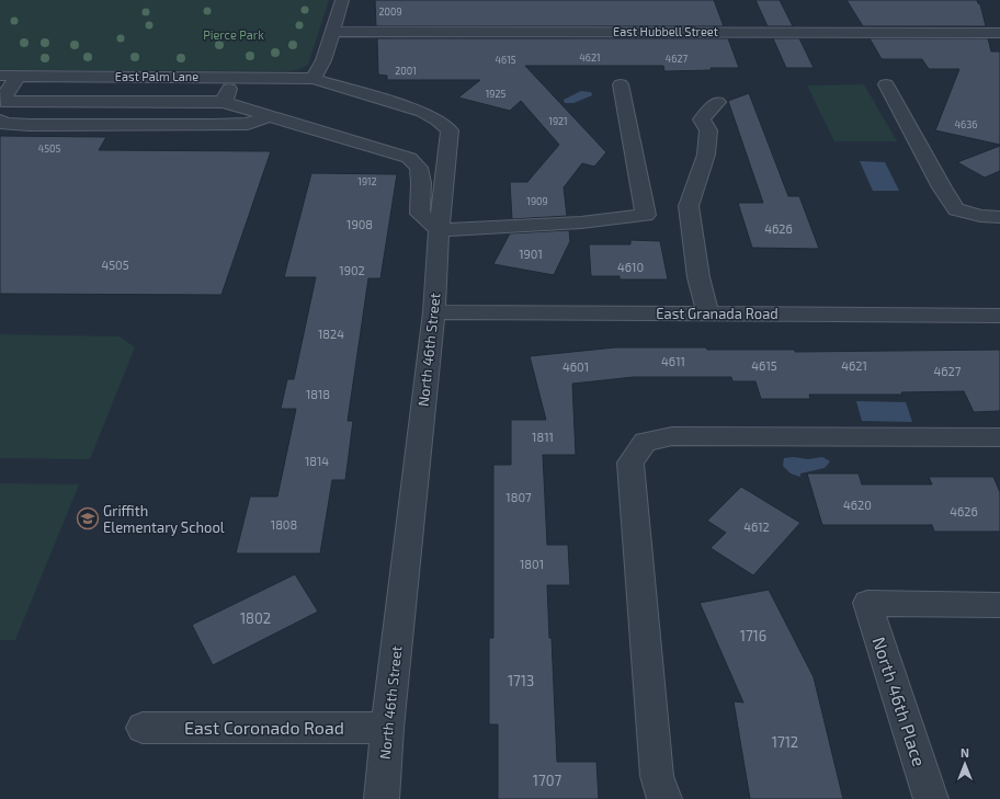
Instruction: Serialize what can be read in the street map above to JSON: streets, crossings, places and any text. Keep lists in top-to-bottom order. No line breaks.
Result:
{"streets":{"street":["East Hubbell Street","East Palm Lane","East Granada Road","North 46th Street","North 46th Place","East Coronado Road"]},"crossings":[["East Palm Lane","North 46th Street"],["East Granada Road","North 46th Street"],["North 46th Street","East Coronado Road"]],"parks":["Pierce Park"],"places":{"school or university":["Griffith Elementary School"]},"house_numbers":["2009","4621","4627","4615","2001","1925","1921","4636","4505","1912","1909","1908","4626","1901","4505","4610","1902","1824","4611","4615","4621","4601","4627","1818","1811","1814","1807","4620","4626","1808","4612","1801","1802","1716","1713","1712","1707"],"north":"top"}
